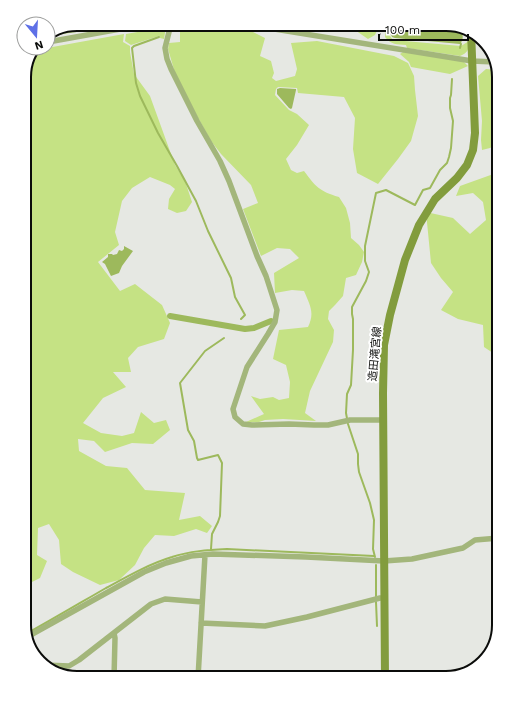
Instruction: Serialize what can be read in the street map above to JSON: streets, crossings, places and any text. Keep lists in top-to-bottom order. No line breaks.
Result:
{"streets":{"main road":["造田滝宮線"]},"scale_bar":"100 m","north":"bottom"}
